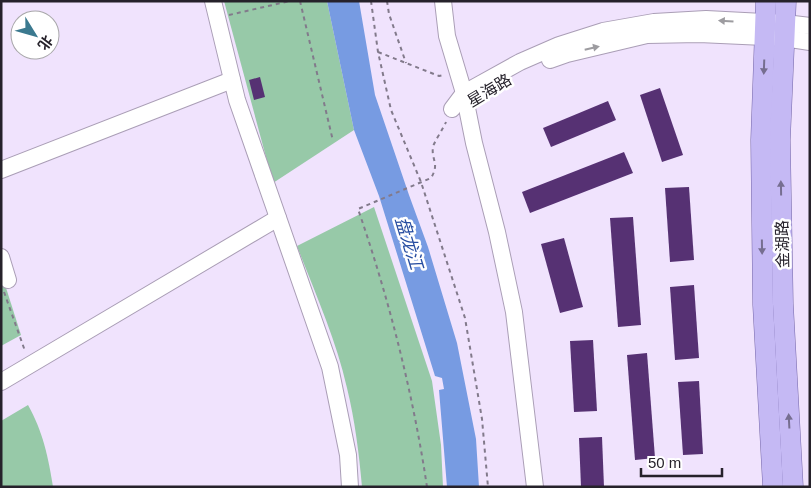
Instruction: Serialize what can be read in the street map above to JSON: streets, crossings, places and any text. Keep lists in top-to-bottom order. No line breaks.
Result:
{"streets":{"main road":["金湖路"],"street":["星海路"]},"crossings":[["星海路","金湖路"]],"water":["盘龙江"],"scale_bar":"50 m","north":"bottom right"}
